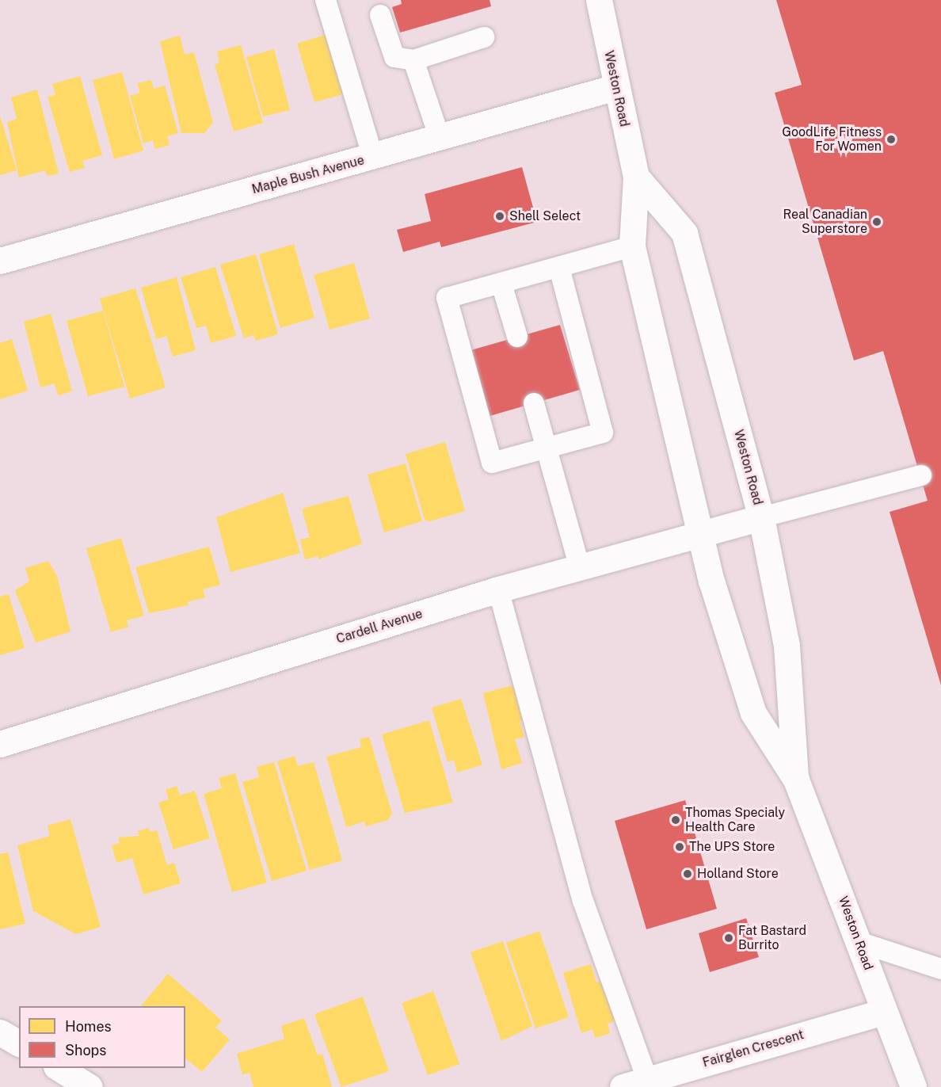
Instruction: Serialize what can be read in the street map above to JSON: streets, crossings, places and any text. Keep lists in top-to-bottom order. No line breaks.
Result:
{"streets":{"street":["Weston Road","Maple Bush Avenue","Cardell Avenue","Fairglen Crescent"]},"crossings":[["Weston Road","Maple Bush Avenue"],["Weston Road","Cardell Avenue"],["Weston Road","Fairglen Crescent"]],"places":["GoodLife Fitness For Women","Shell Select","Real Canadian Superstore","Thomas Specialy Health Care","The UPS Store","Holland Store","Fat Bastard Burrito"],"legend":["Homes","Shops"]}
